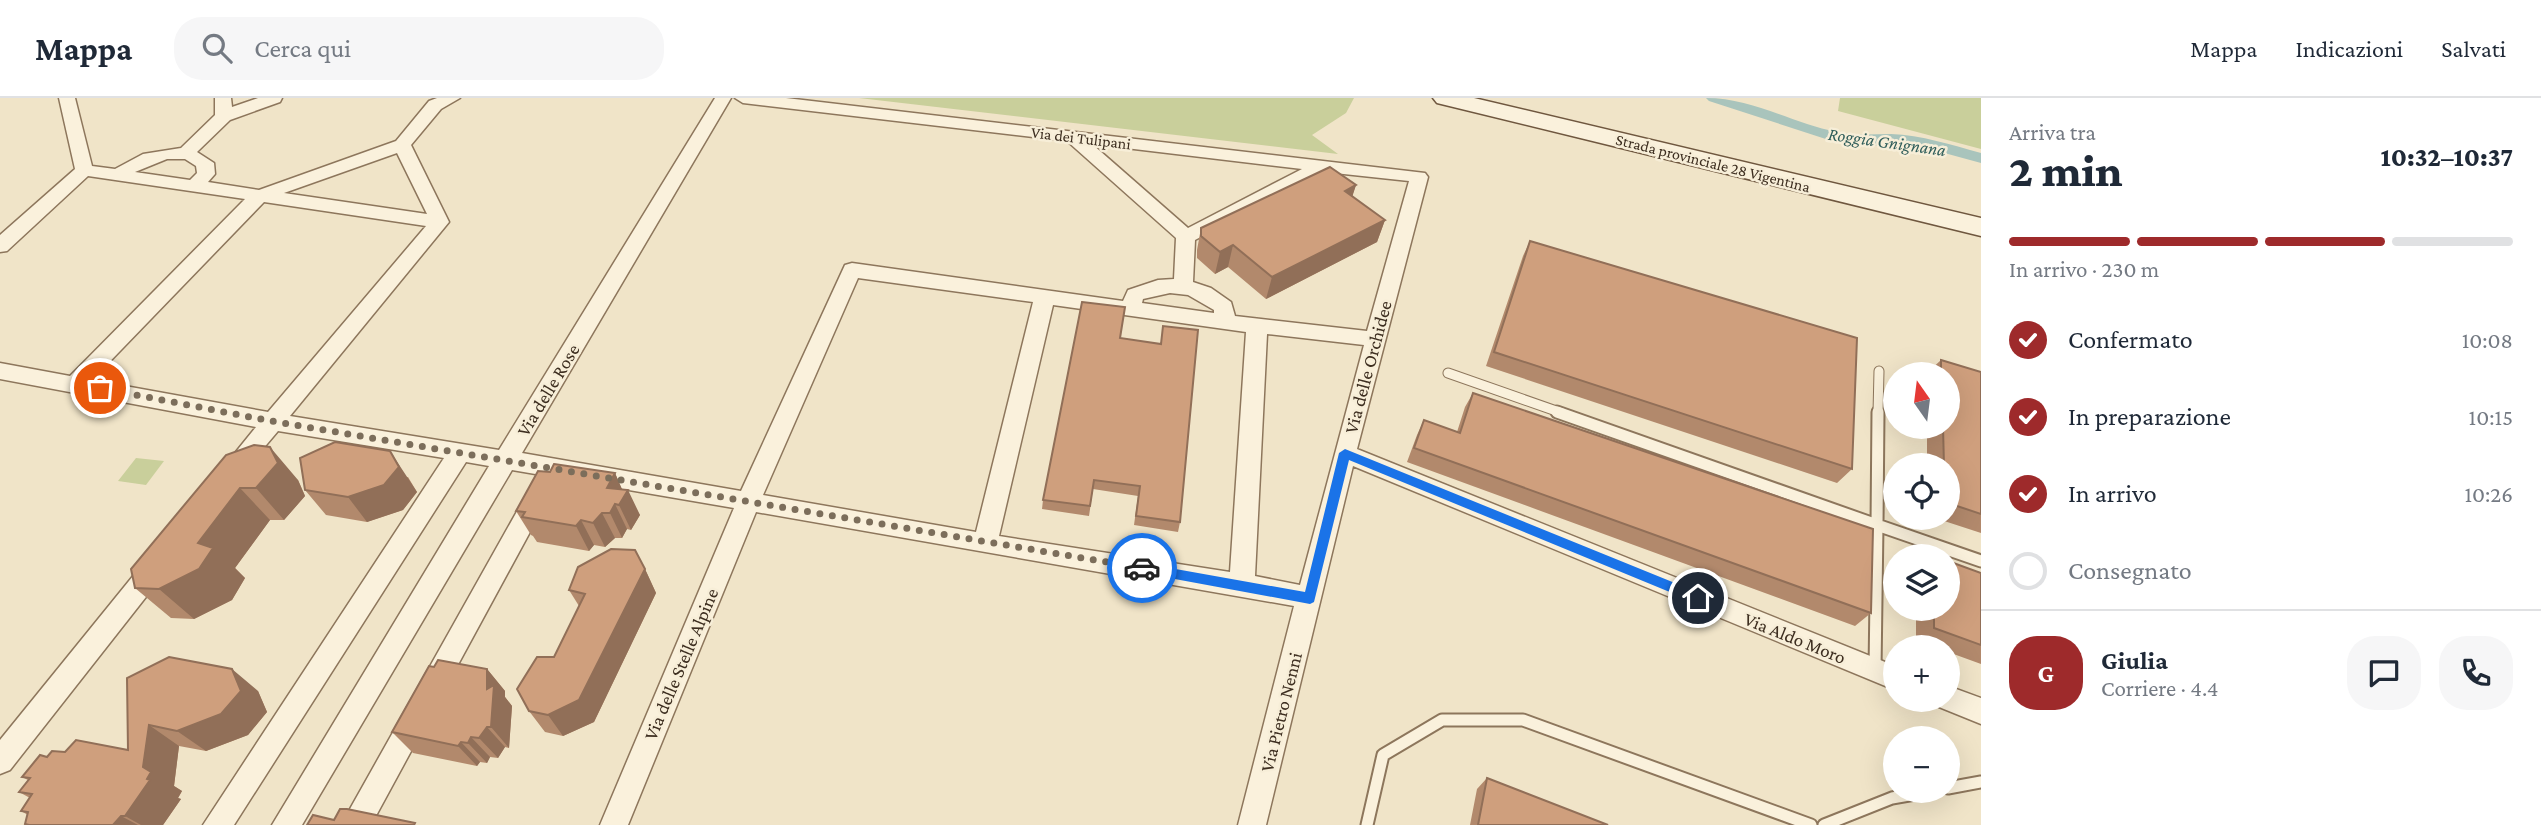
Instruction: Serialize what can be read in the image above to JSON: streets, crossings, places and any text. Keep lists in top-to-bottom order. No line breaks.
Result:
{"streets":{"main road":["Strada provinciale 28 Vigentina"],"street":["Via dei Tulipani","Via delle Orchidee","Via delle Rose","Via Aldo Moro","Via delle Stelle Alpine","Via Pietro Nenni"]},"crossings":[["Via dei Tulipani","Via delle Orchidee"],["Via delle Orchidee","Via Aldo Moro"],["Via delle Orchidee","Via Pietro Nenni"]],"water":["Roggia Gnignana"],"north":"top","page":{"header":"Mappa","search":"Cerca qui","nav":["Mappa","Indicazioni","Salvati"],"heading":["2 min","Arriva tra","10:32–10:37"],"panel":["Giulia","Corriere · 4.4"],"bar":"In arrivo · 230 m","list":[["Confermato","10:08"],["In preparazione","10:15"],["In arrivo","10:26"],"Consegnato"],"map_buttons":["+","−"],"round":"G"}}
